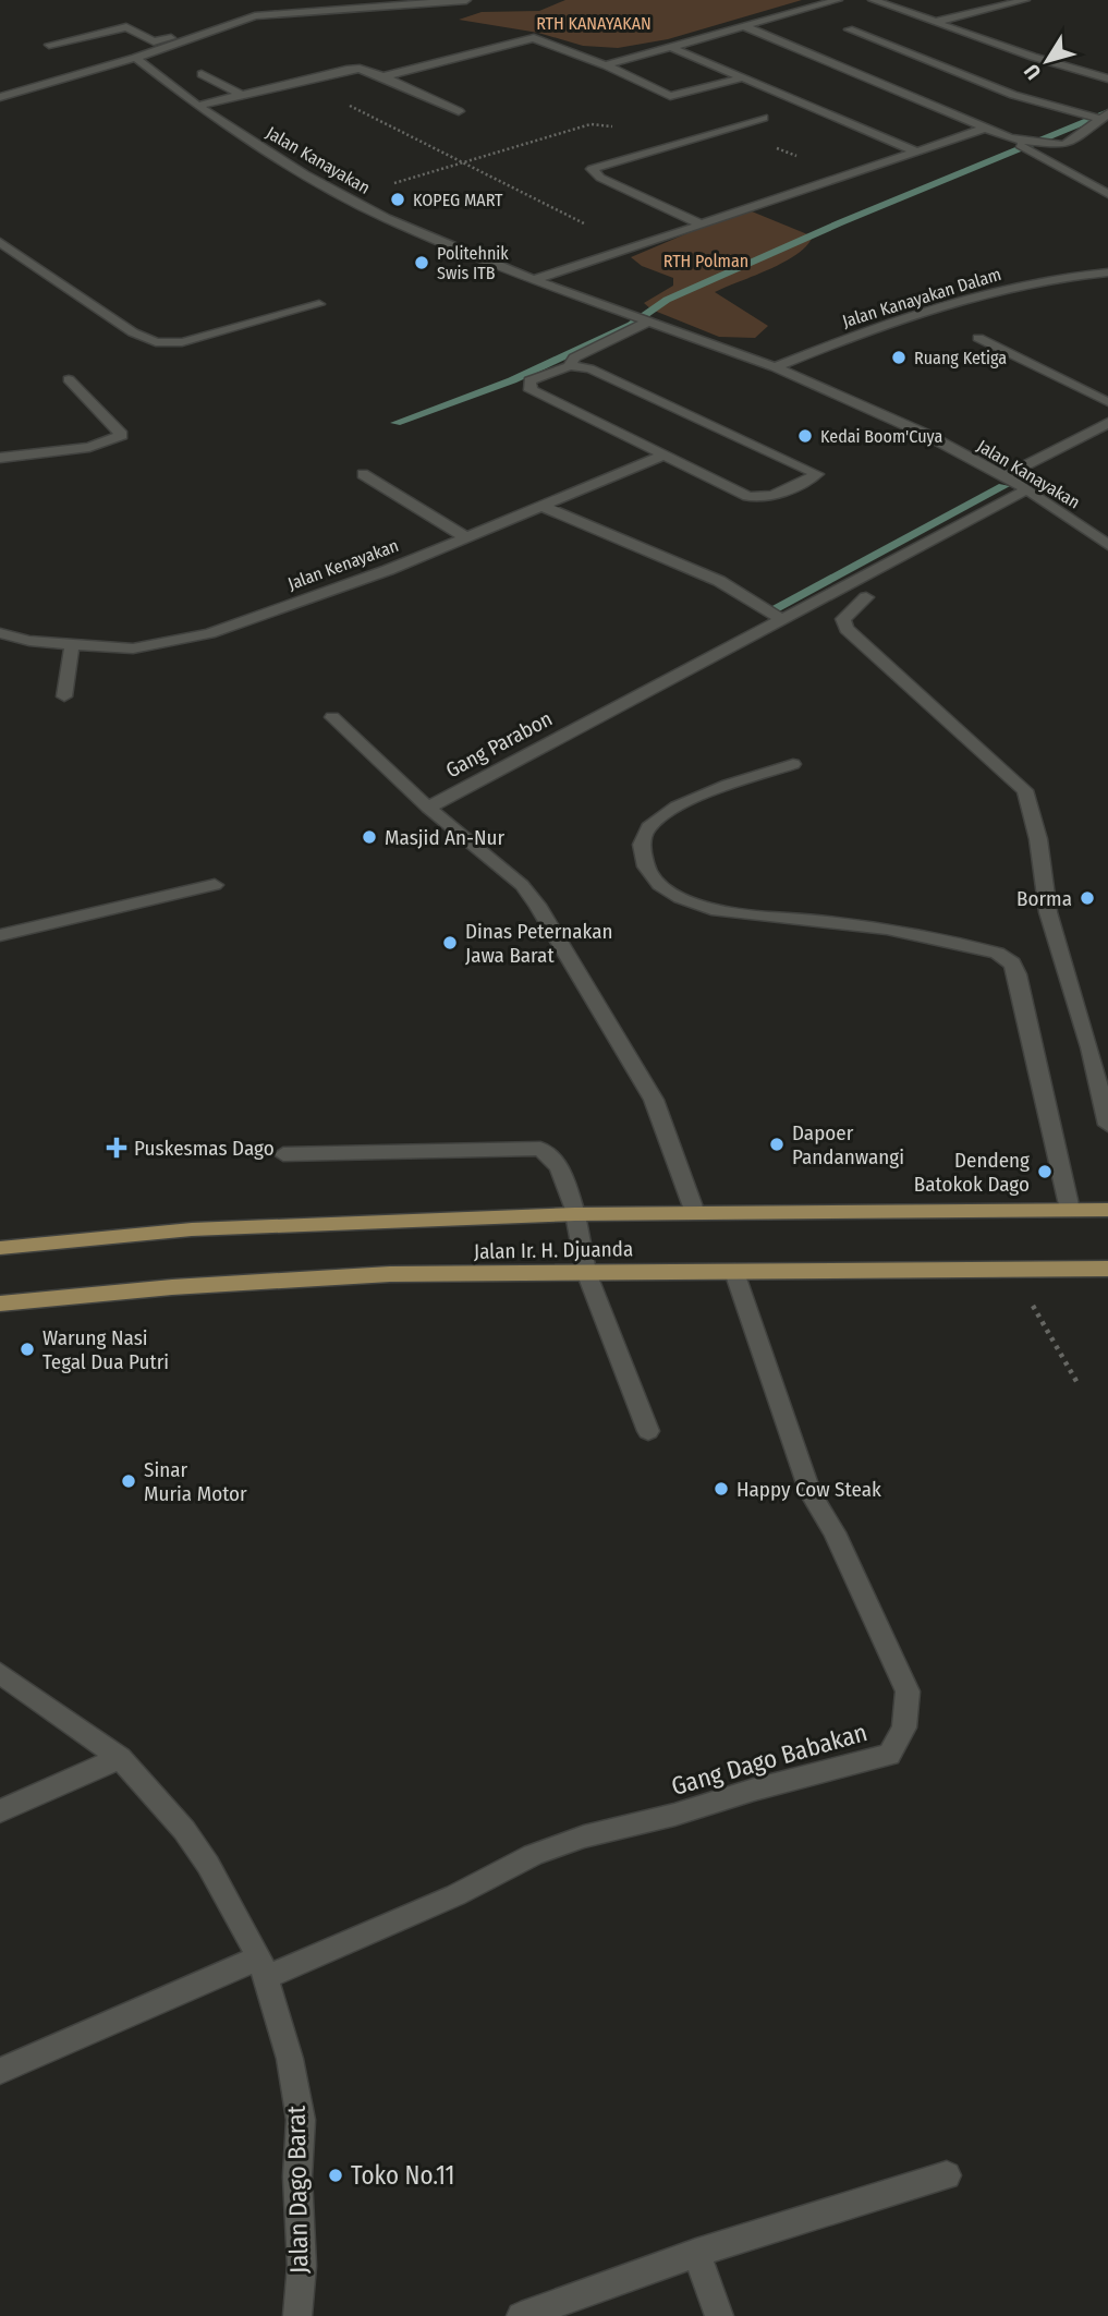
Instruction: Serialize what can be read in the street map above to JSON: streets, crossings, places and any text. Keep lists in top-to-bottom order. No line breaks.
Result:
{"streets":{"main road":["Jalan Ir. H. Djuanda"],"street":["Jalan Kanayakan","Jalan Kanayakan Dalam","Jalan Kenayakan","Gang Parabon","Gang Dago Babakan","Jalan Dago Barat"]},"crossings":[["Jalan Kanayakan","Jalan Kanayakan Dalam"],["Jalan Kanayakan","Gang Parabon"],["Jalan Ir. H. Djuanda","Gang Dago Babakan"],["Gang Dago Babakan","Jalan Dago Barat"]],"parks":["RTH KANAYAKAN","RTH Polman"],"places":{"other":["KOPEG MART","Politehnik Swis ITB","Ruang Ketiga","Kedai Boom'Cuya","Masjid An-Nur","Borma","Dinas Peternakan Jawa Barat","Dapoer Pandanwangi","Dendeng Batokok Dago","Warung Nasi Tegal Dua Putri","Sinar Muria Motor","Happy Cow Steak","Toko No.11"],"health":["Puskesmas Dago"]},"north":"bottom left"}
